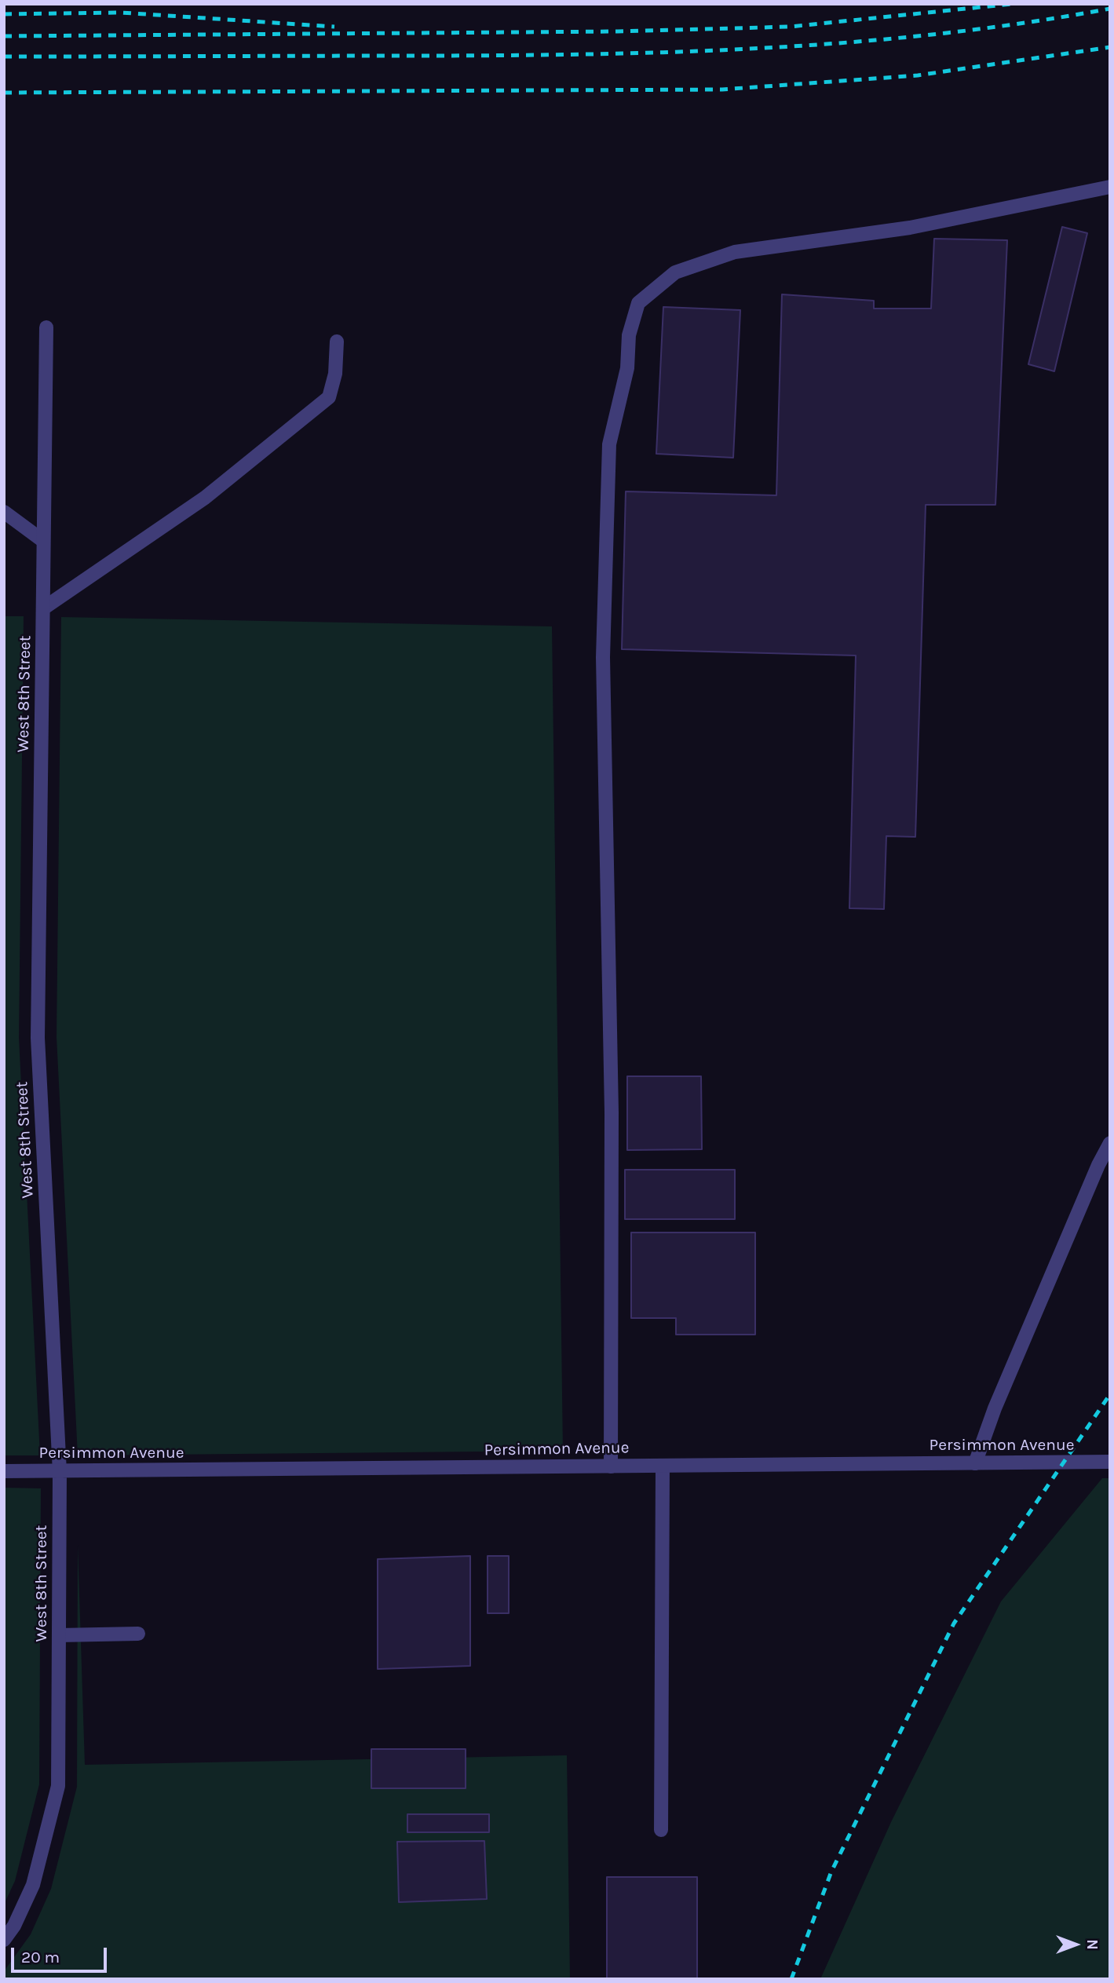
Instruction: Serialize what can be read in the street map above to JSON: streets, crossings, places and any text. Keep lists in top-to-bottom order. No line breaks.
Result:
{"streets":{"street":["West 8th Street","Persimmon Avenue"]},"crossings":[["West 8th Street","Persimmon Avenue"]],"scale_bar":"20 m","north":"right"}
